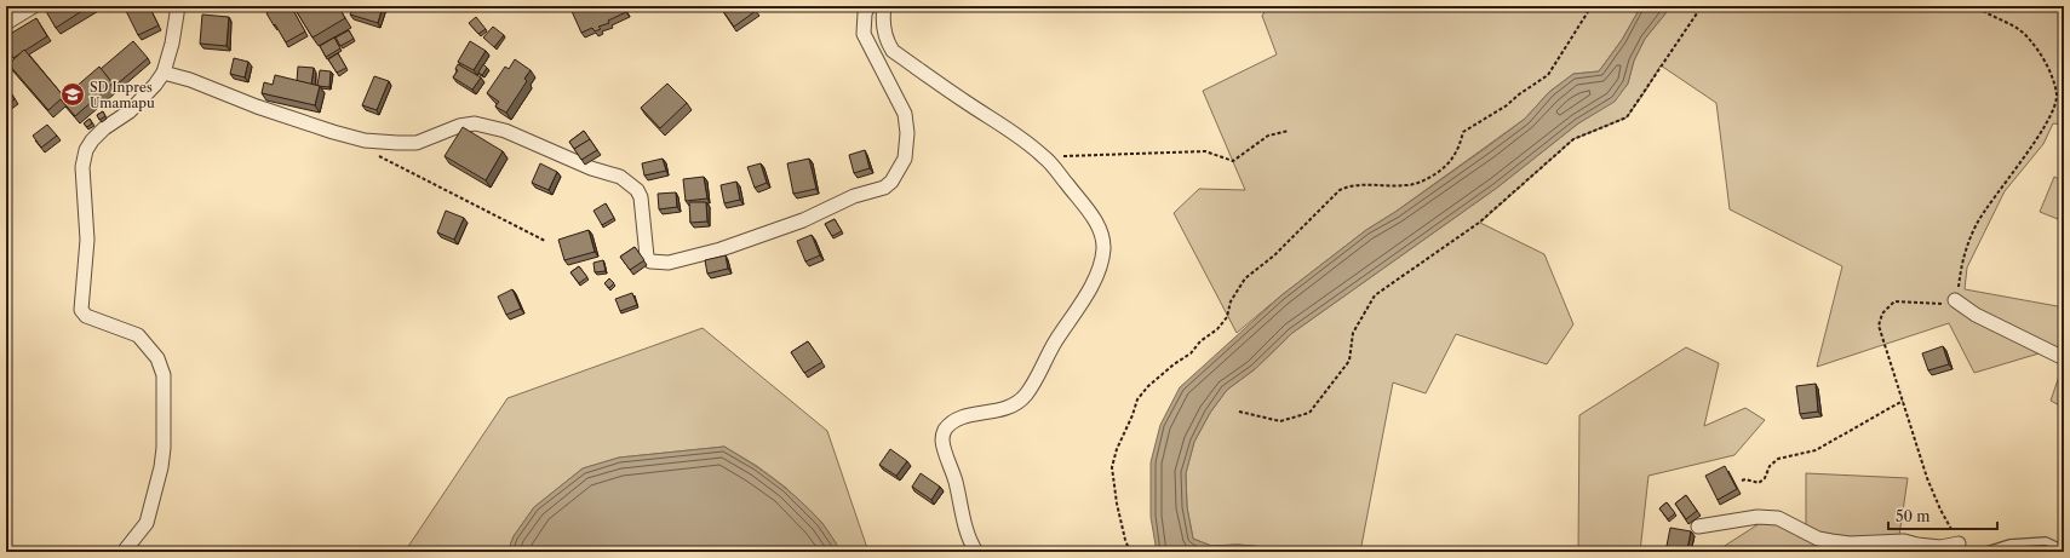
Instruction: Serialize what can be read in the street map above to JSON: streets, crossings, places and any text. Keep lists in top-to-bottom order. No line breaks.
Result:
{"places":{"school or university":["SD Inpres Umamapu"]},"scale_bar":"50 m"}
